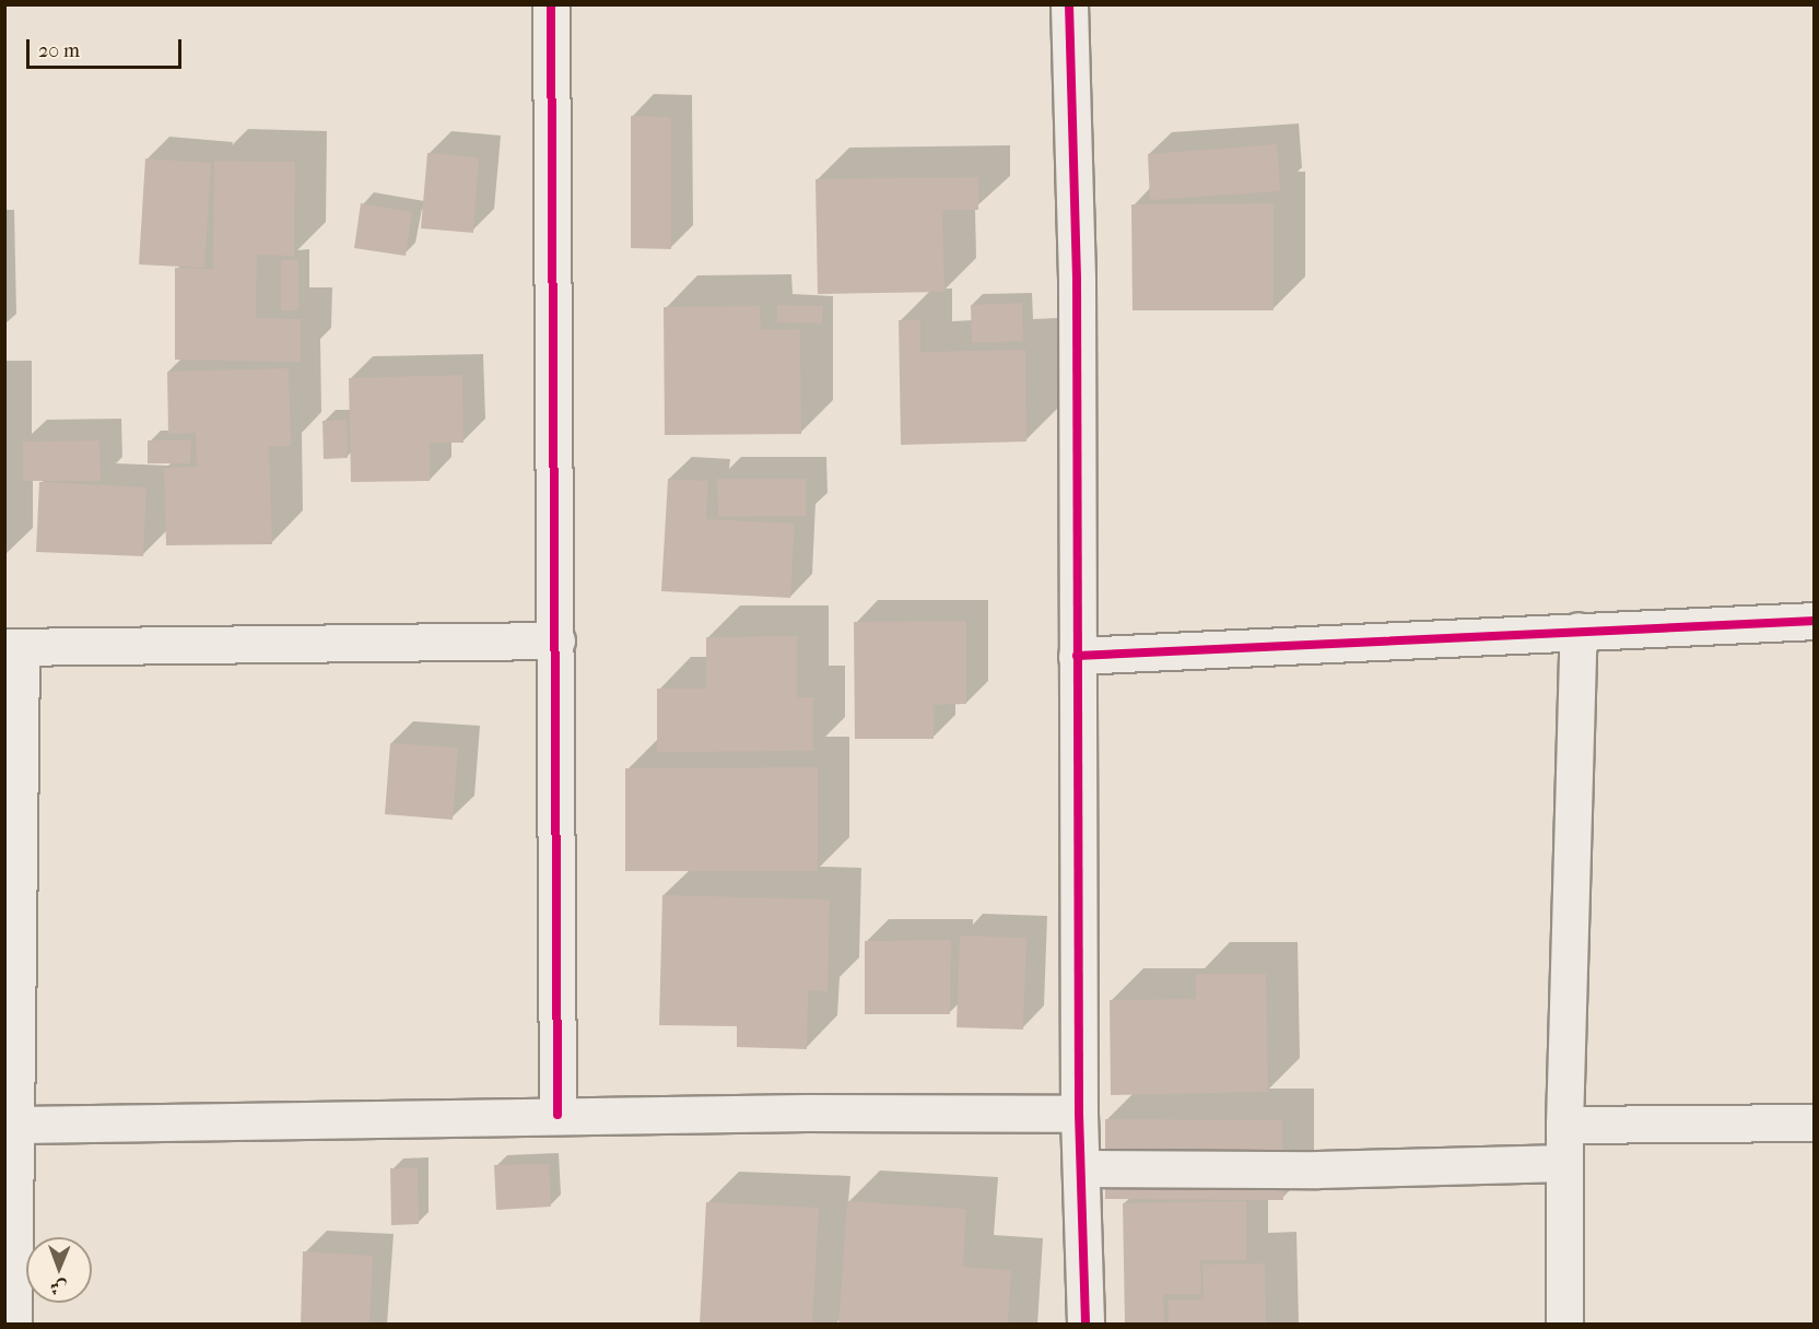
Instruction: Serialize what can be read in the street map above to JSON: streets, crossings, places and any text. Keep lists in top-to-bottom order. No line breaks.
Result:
{"scale_bar":"20 m","north":"bottom"}
